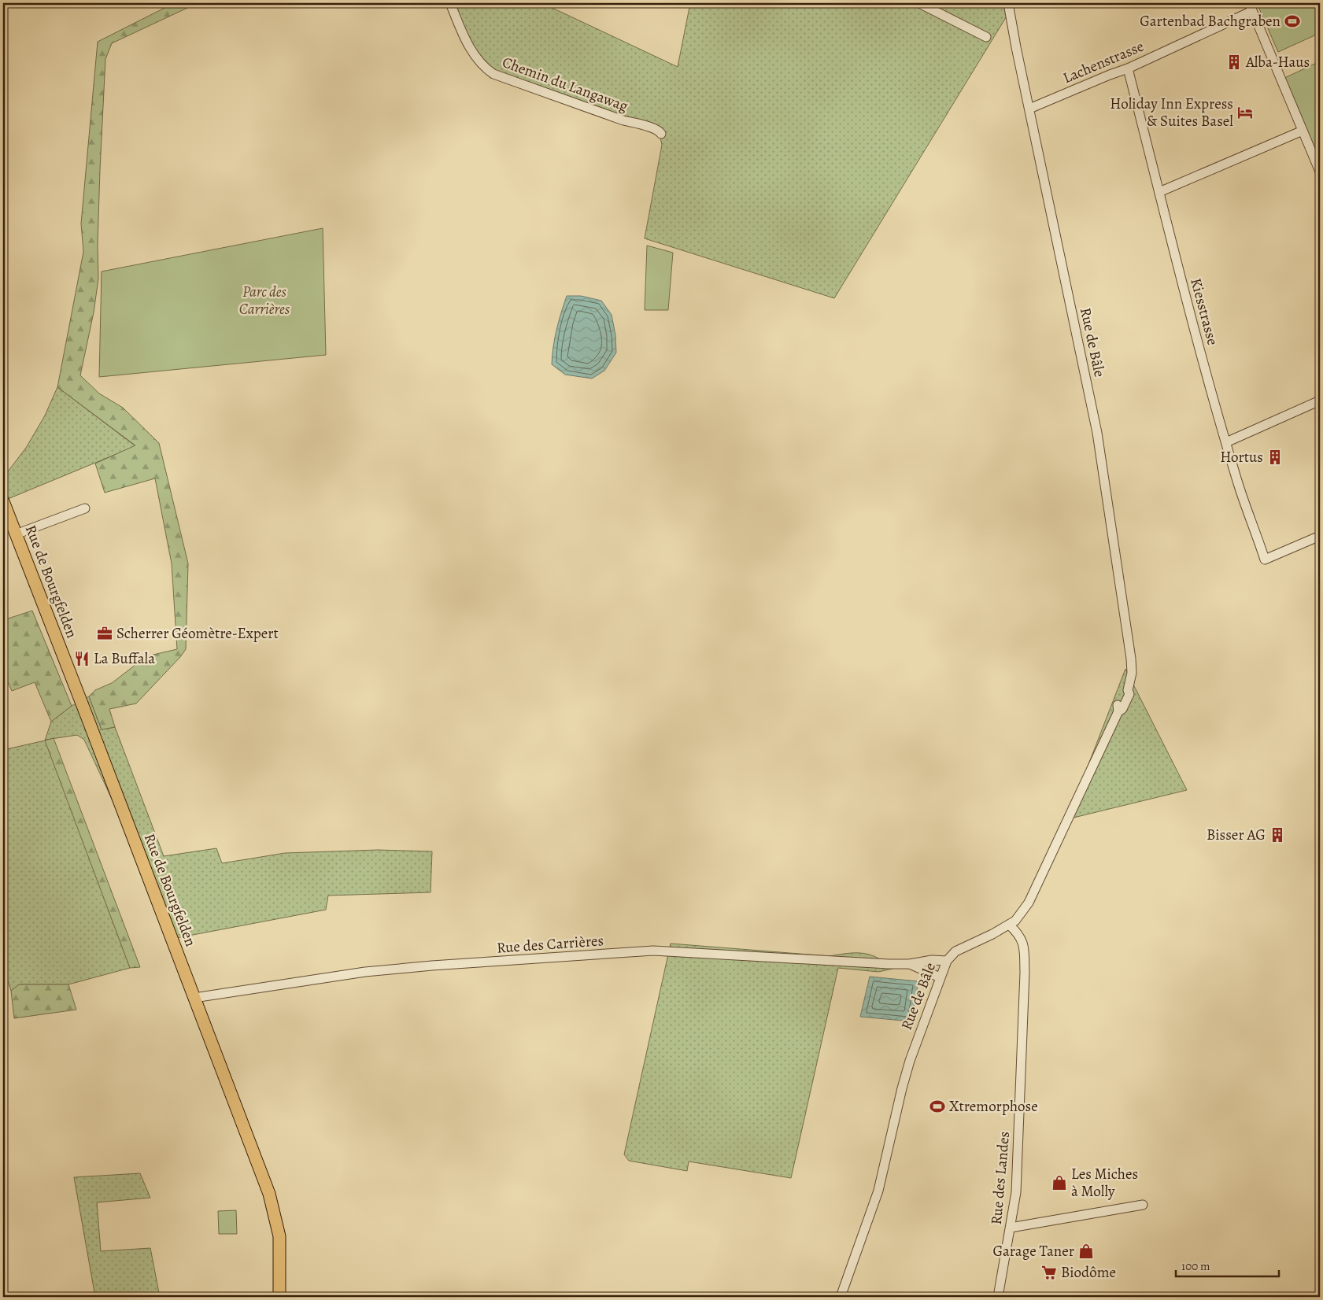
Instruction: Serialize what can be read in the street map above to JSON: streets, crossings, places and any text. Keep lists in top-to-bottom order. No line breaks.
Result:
{"streets":{"main road":["Rue de Bourgfelden"],"street":["Lachenstrasse","Chemin du Langawag","Kiesstrasse","Rue de Bâle","Rue des Carrières","Rue des Landes"]},"crossings":[["Lachenstrasse","Kiesstrasse"],["Lachenstrasse","Rue de Bâle"],["Rue de Bâle","Rue des Carrières"],["Rue de Bâle","Rue des Landes"],["Rue de Bourgfelden","Rue des Carrières"]],"parks":["Parc des Carrières"],"places":{"sports":["Gartenbad Bachgraben","Xtremorphose"],"building":["Alba-Haus","Hortus","Bisser AG"],"hotel":["Holiday Inn Express & Suites Basel"],"office":["Scherrer Géomètre-Expert"],"restaurant":["La Buffala"],"shop":["Les Miches à Molly","Garage Taner"],"supermarket":["Biodôme"]},"scale_bar":"100 m"}
